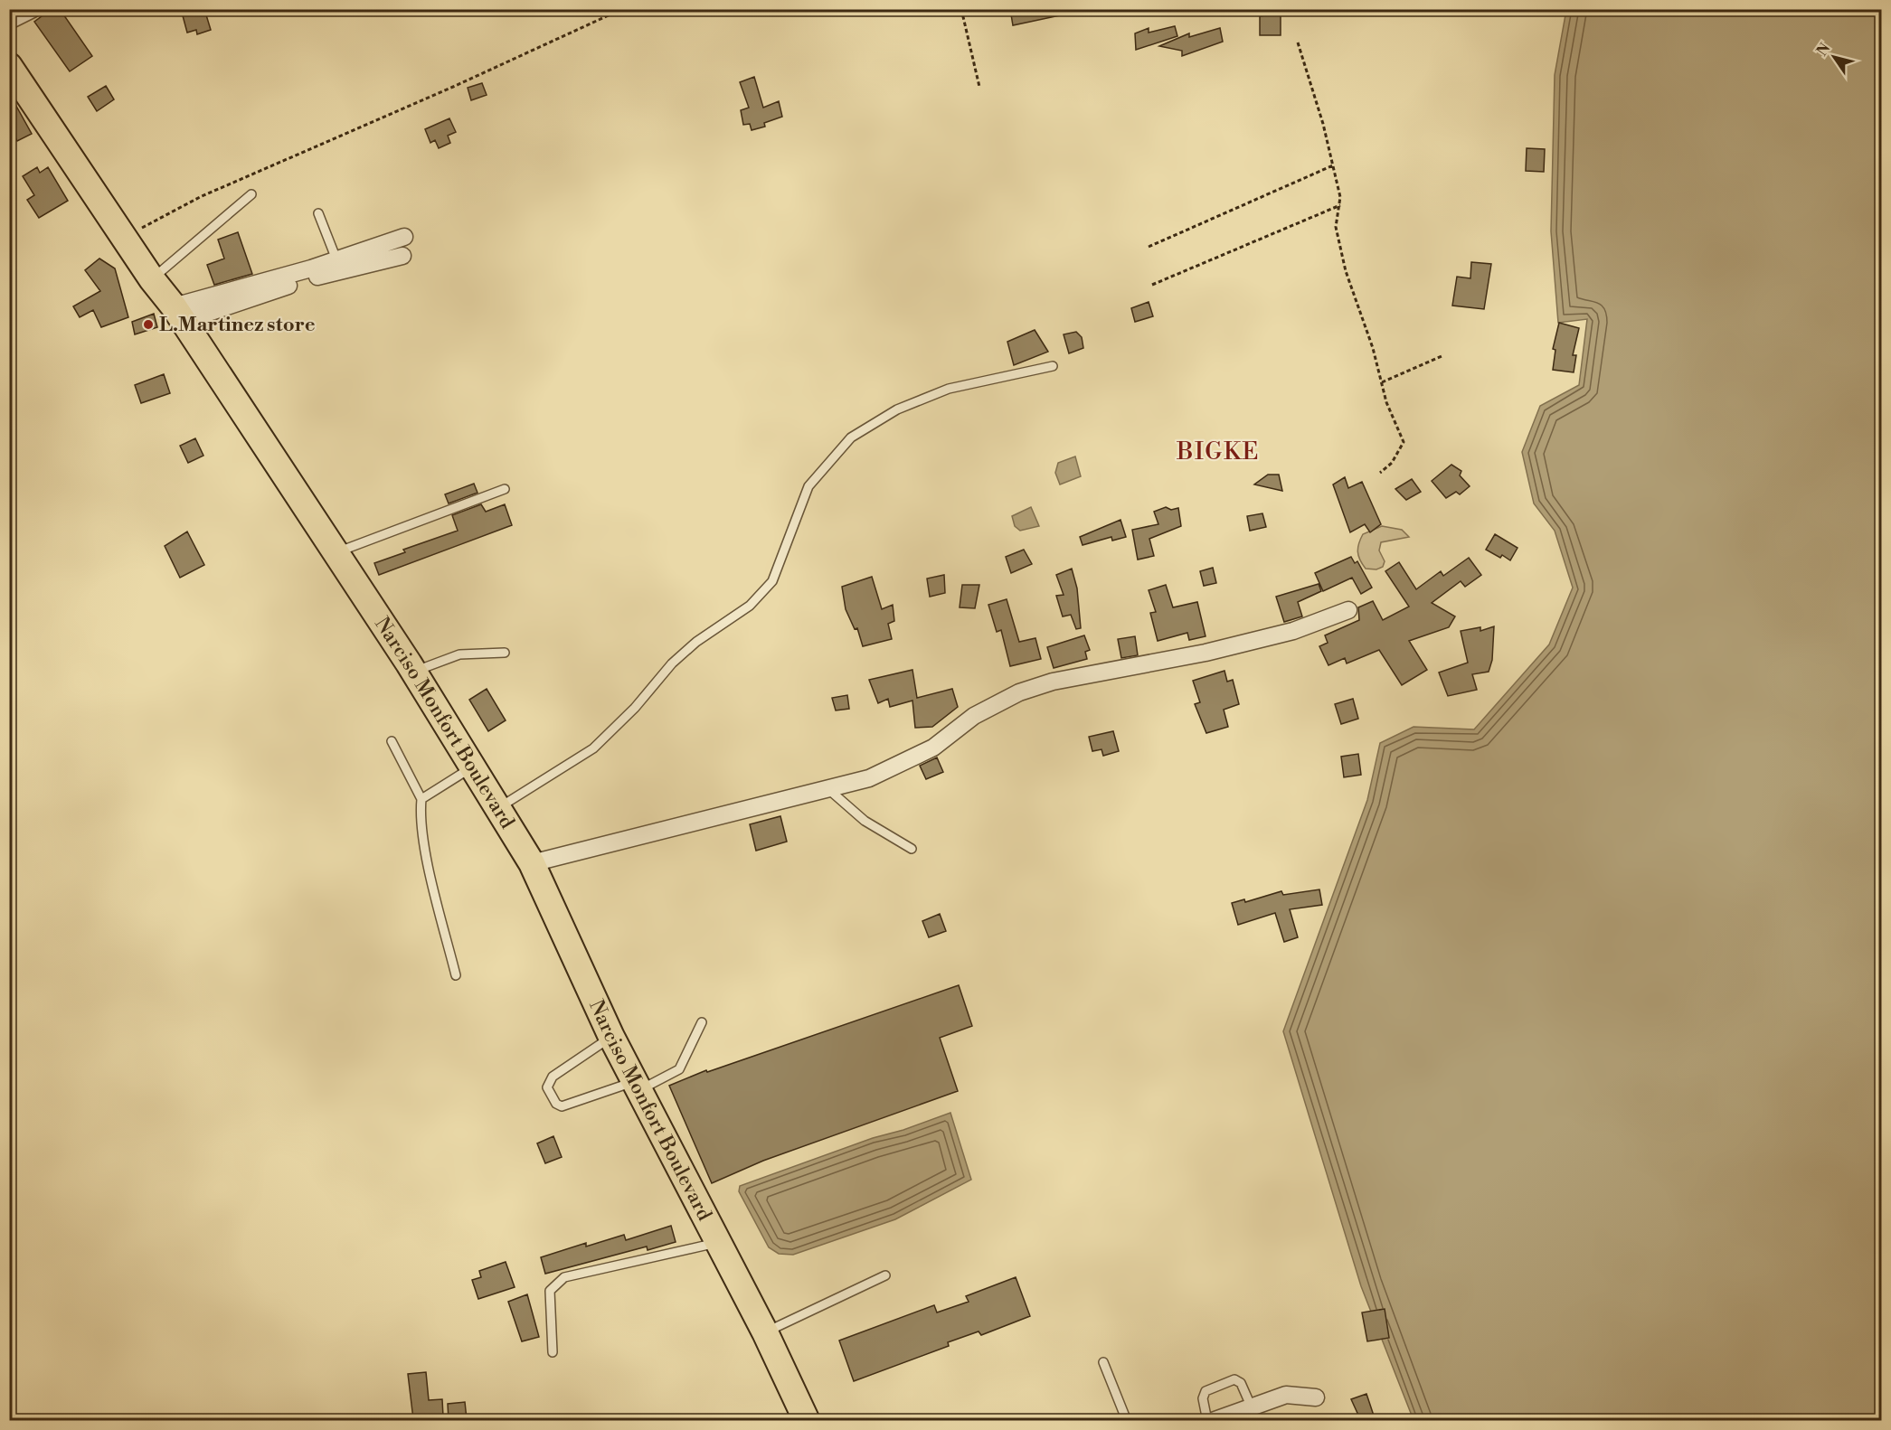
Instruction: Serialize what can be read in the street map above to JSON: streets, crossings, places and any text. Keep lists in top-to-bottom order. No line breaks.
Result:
{"streets":{"main road":["Narciso Monfort Boulevard"]},"districts":["BIGKE"],"places":["L.Martinez store"],"north":"top left"}
